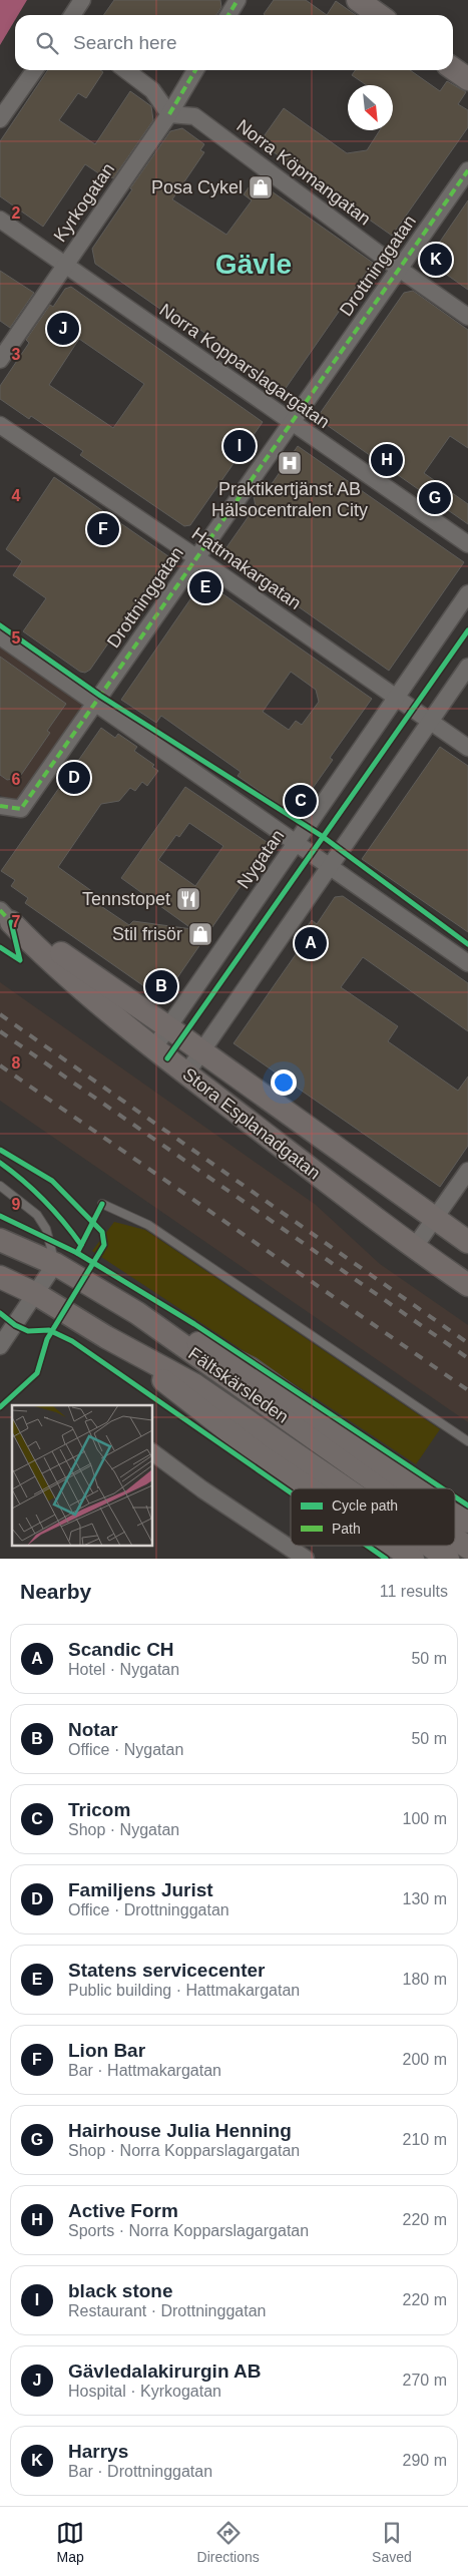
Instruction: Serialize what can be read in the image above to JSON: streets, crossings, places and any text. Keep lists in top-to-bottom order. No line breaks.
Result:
{"streets":{"main road":["Stora Esplanadgatan","Fältskärsleden"],"street":["Norra Köpmangatan","Kyrkogatan","Drottninggatan","Norra Kopparslagargatan","Hattmakargatan","Nygatan"]},"crossings":[["Norra Köpmangatan","Kyrkogatan"],["Norra Köpmangatan","Drottninggatan"],["Kyrkogatan","Norra Kopparslagargatan"],["Drottninggatan","Norra Kopparslagargatan"],["Drottninggatan","Hattmakargatan"],["Hattmakargatan","Nygatan"],["Nygatan","Stora Esplanadgatan"]],"districts":["Gävle"],"places":{"shop":["Posa Cykel","Stil frisör"],"hospital":["Praktikertjänst AB Hälsocentralen City"],"restaurant":["Tennstopet"]},"legend":["Cycle path","Path"],"north":"bottom right","page":{"search":"Search here","pins":["K","J","I","H","G","F","E","D","C","A","B"],"heading":["Nearby","11 results"],"list":[{"mark":"A","name":"Scandic CH","note":"Hotel · Nygatan","value":"50 m"},{"mark":"B","name":"Notar","note":"Office · Nygatan","value":"50 m"},{"mark":"C","name":"Tricom","note":"Shop · Nygatan","value":"100 m"},{"mark":"D","name":"Familjens Jurist","note":"Office · Drottninggatan","value":"130 m"},{"mark":"E","name":"Statens servicecenter","note":"Public building · Hattmakargatan","value":"180 m"},{"mark":"F","name":"Lion Bar","note":"Bar · Hattmakargatan","value":"200 m"},{"mark":"G","name":"Hairhouse Julia Henning","note":"Shop · Norra Kopparslagargatan","value":"210 m"},{"mark":"H","name":"Active Form","note":"Sports · Norra Kopparslagargatan","value":"220 m"},{"mark":"I","name":"black stone","note":"Restaurant · Drottninggatan","value":"220 m"},{"mark":"J","name":"Gävledalakirurgin AB","note":"Hospital · Kyrkogatan","value":"270 m"},{"mark":"K","name":"Harrys","note":"Bar · Drottninggatan","value":"290 m"}],"nav":["Map","Directions","Saved"]},"grid":{"rows":["2","3","4","5","6","7","8","9"]}}
